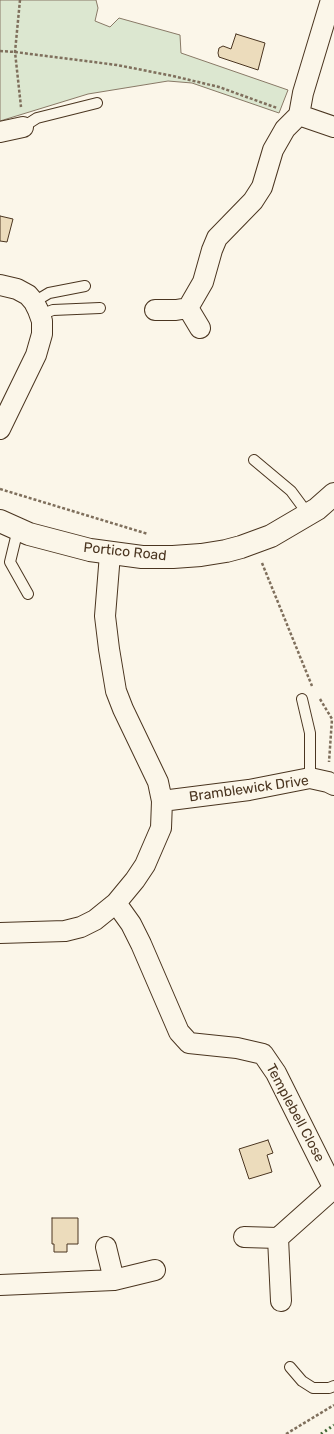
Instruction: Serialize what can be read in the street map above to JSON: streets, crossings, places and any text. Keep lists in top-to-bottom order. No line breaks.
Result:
{"streets":{"street":["Portico Road","Bramblewick Drive","Templebell Close"]}}
